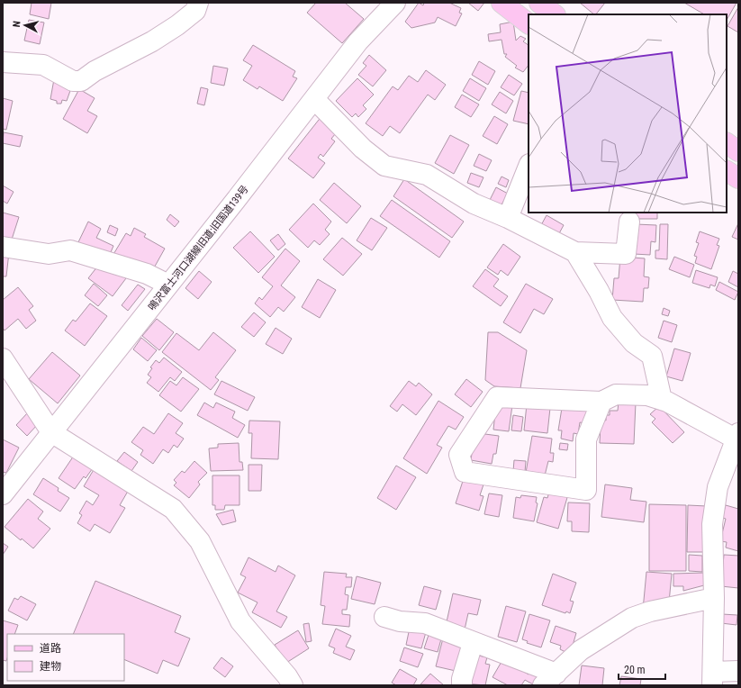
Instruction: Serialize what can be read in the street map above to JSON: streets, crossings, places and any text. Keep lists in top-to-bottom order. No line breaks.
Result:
{"streets":{"street":["鳴沢富士河口湖線旧道;旧国道139号"]},"legend":["道路","建物"],"scale_bar":"20 m","north":"left"}
